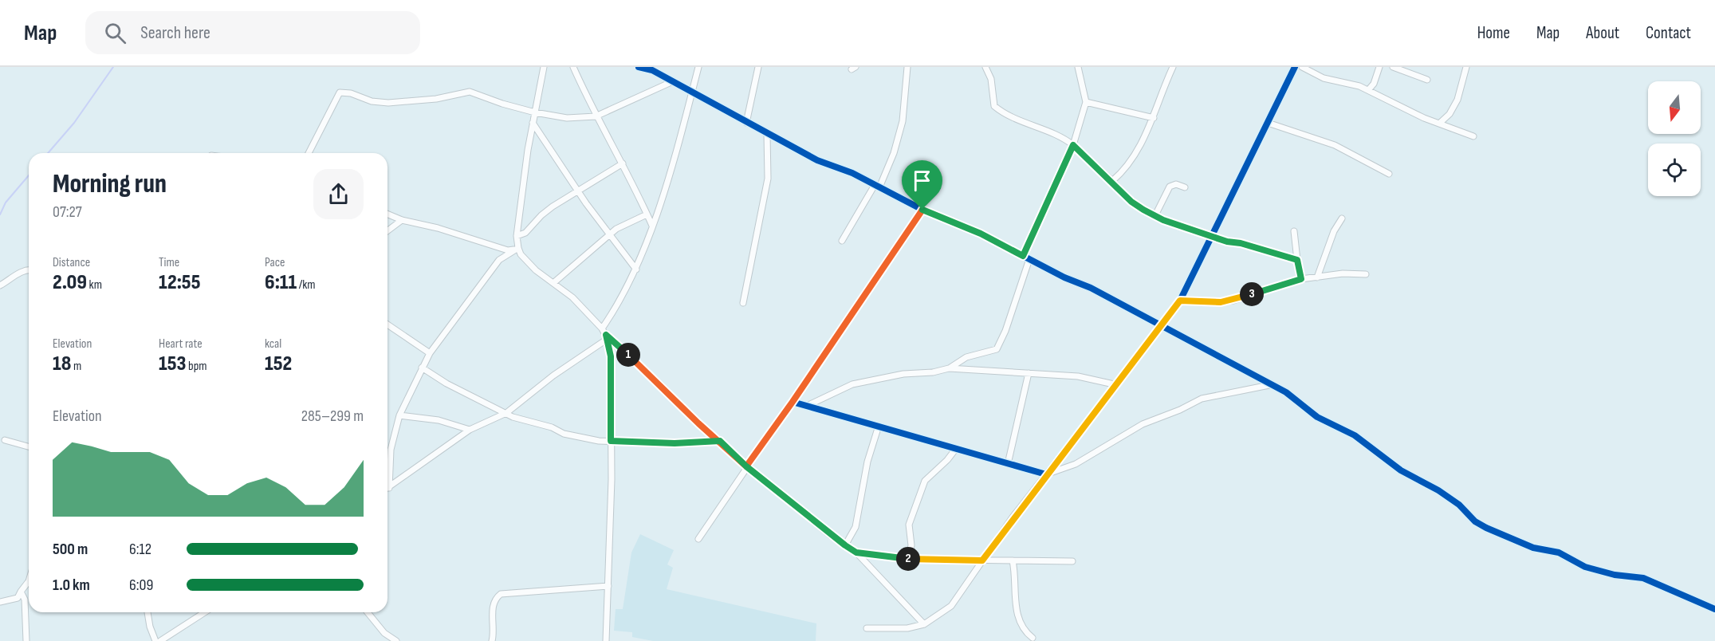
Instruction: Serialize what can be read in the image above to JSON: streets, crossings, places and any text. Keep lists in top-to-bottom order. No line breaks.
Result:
{"north":"bottom","page":{"header":"Map","search":"Search here","nav":["Home","Map","About","Contact"],"heading":["Morning run","07:27"],"stats":[["Distance","2.09 km"],["Time","12:55"],["Pace","6:11 /km"],["Elevation","18 m"],["Heart rate","153 bpm"],["kcal","152"]],"pins":["3","1","2"],"chart":["Elevation","285–299 m"],"list":[{"name":"500 m","note":"6:12"},{"name":"1.0 km","note":"6:09"}]}}
